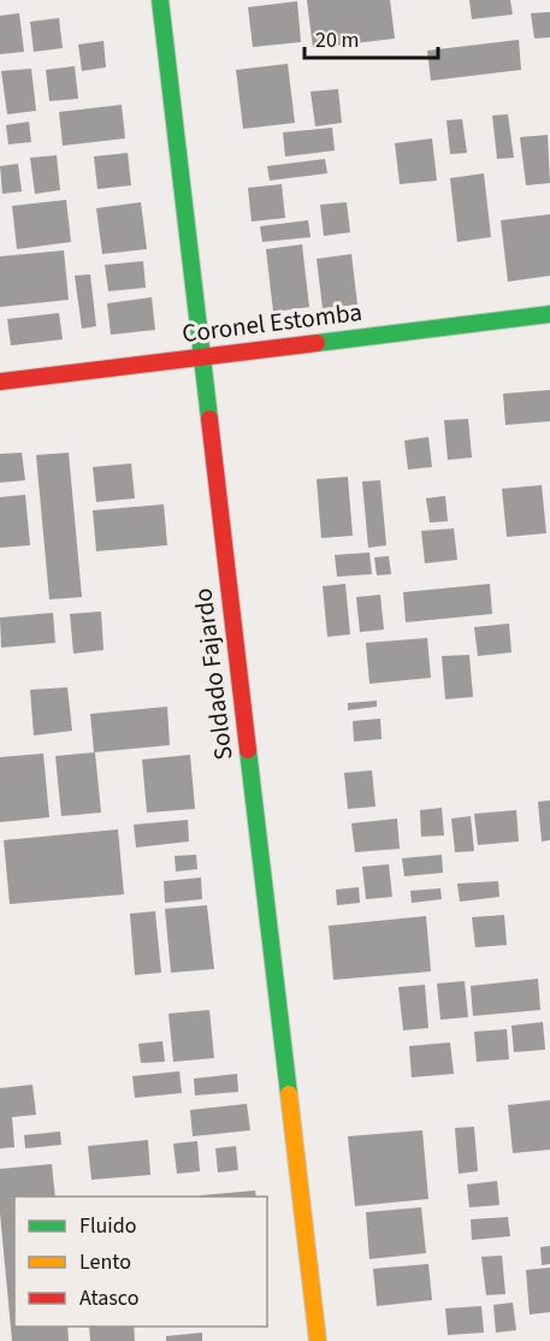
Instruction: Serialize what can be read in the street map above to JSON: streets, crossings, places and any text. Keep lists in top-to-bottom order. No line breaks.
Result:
{"streets":{"street":["Coronel Estomba","Soldado Fajardo"]},"crossings":[["Coronel Estomba","Soldado Fajardo"]],"legend":["Fluido","Lento","Atasco"],"scale_bar":"20 m"}
